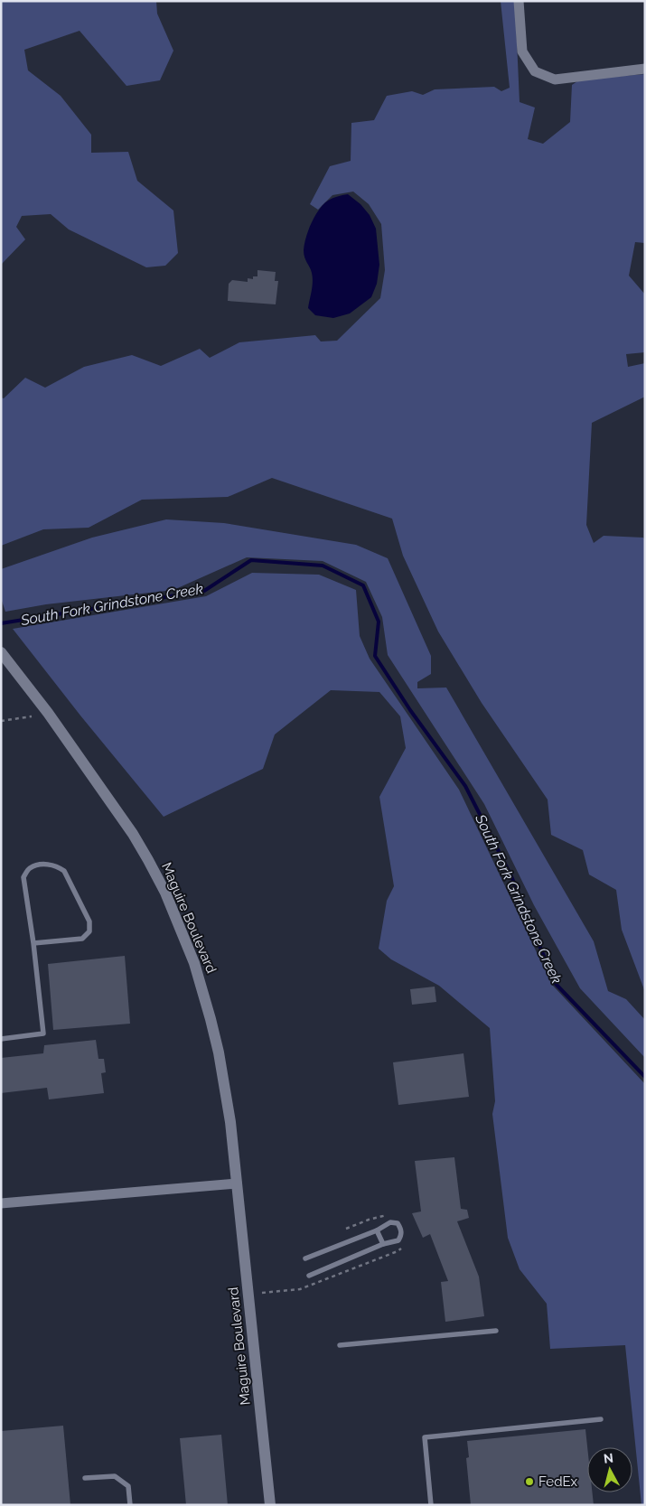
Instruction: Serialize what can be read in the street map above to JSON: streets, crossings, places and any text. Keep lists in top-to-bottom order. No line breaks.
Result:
{"streets":{"street":["Maguire Boulevard"]},"water":["South Fork Grindstone Creek"],"places":["FedEx"],"north":"top"}
